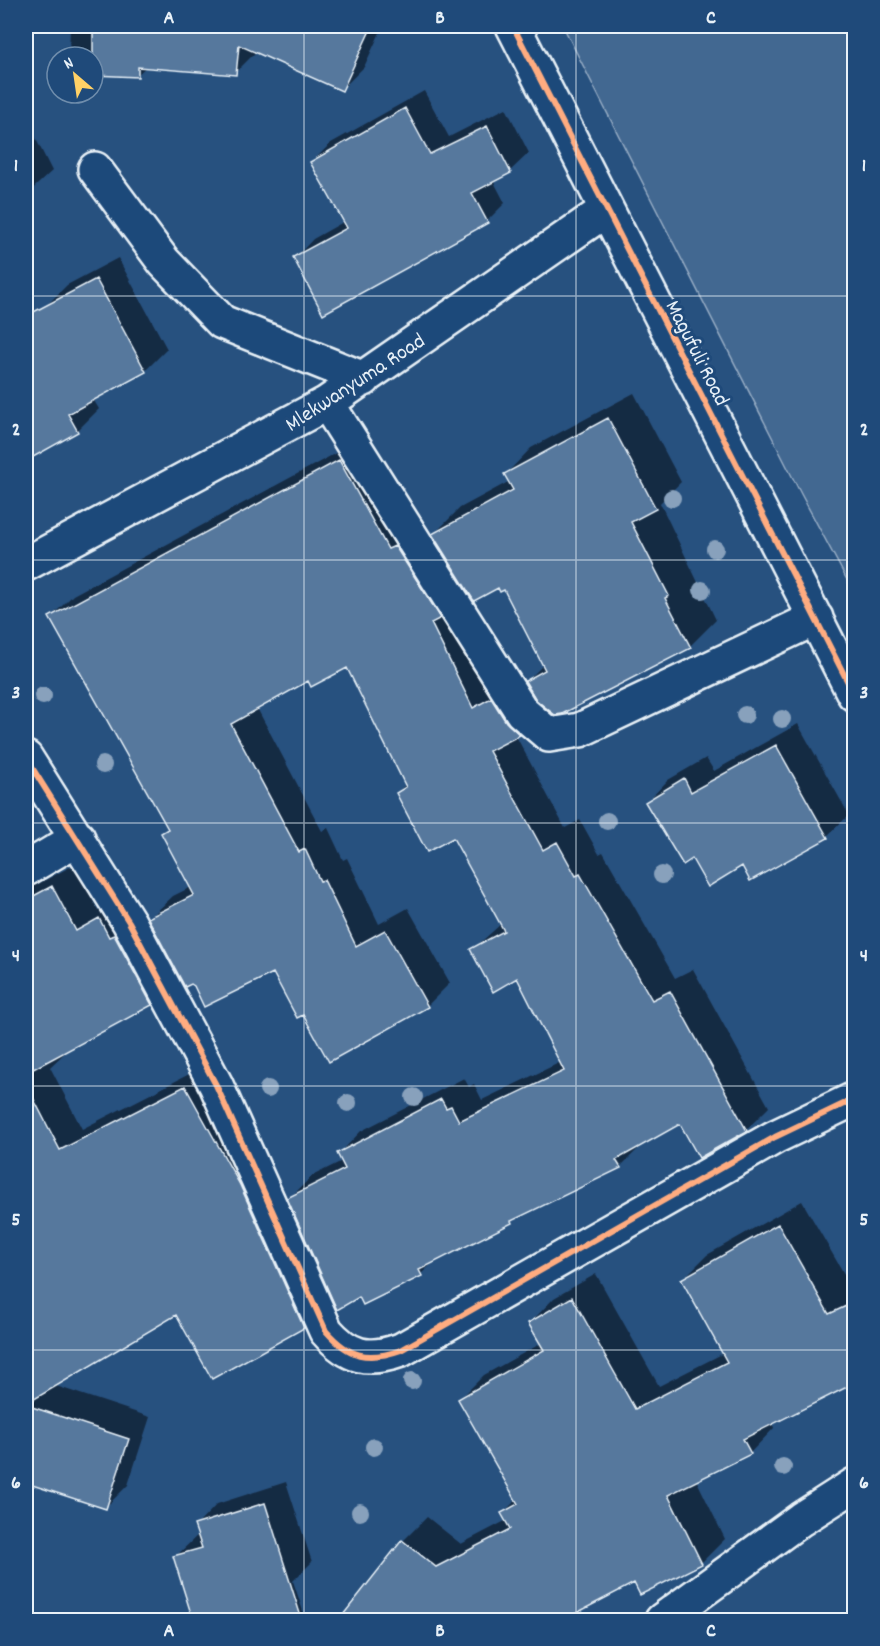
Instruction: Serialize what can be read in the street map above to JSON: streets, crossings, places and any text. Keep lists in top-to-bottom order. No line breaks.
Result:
{"streets":{"street":["Magufuli Road","Mlekwanyuma Road"]},"crossings":[["Magufuli Road","Mlekwanyuma Road"]],"north":"top left","grid":{"columns":["A","B","C"],"rows":["1","2","3","4","5","6"]}}
